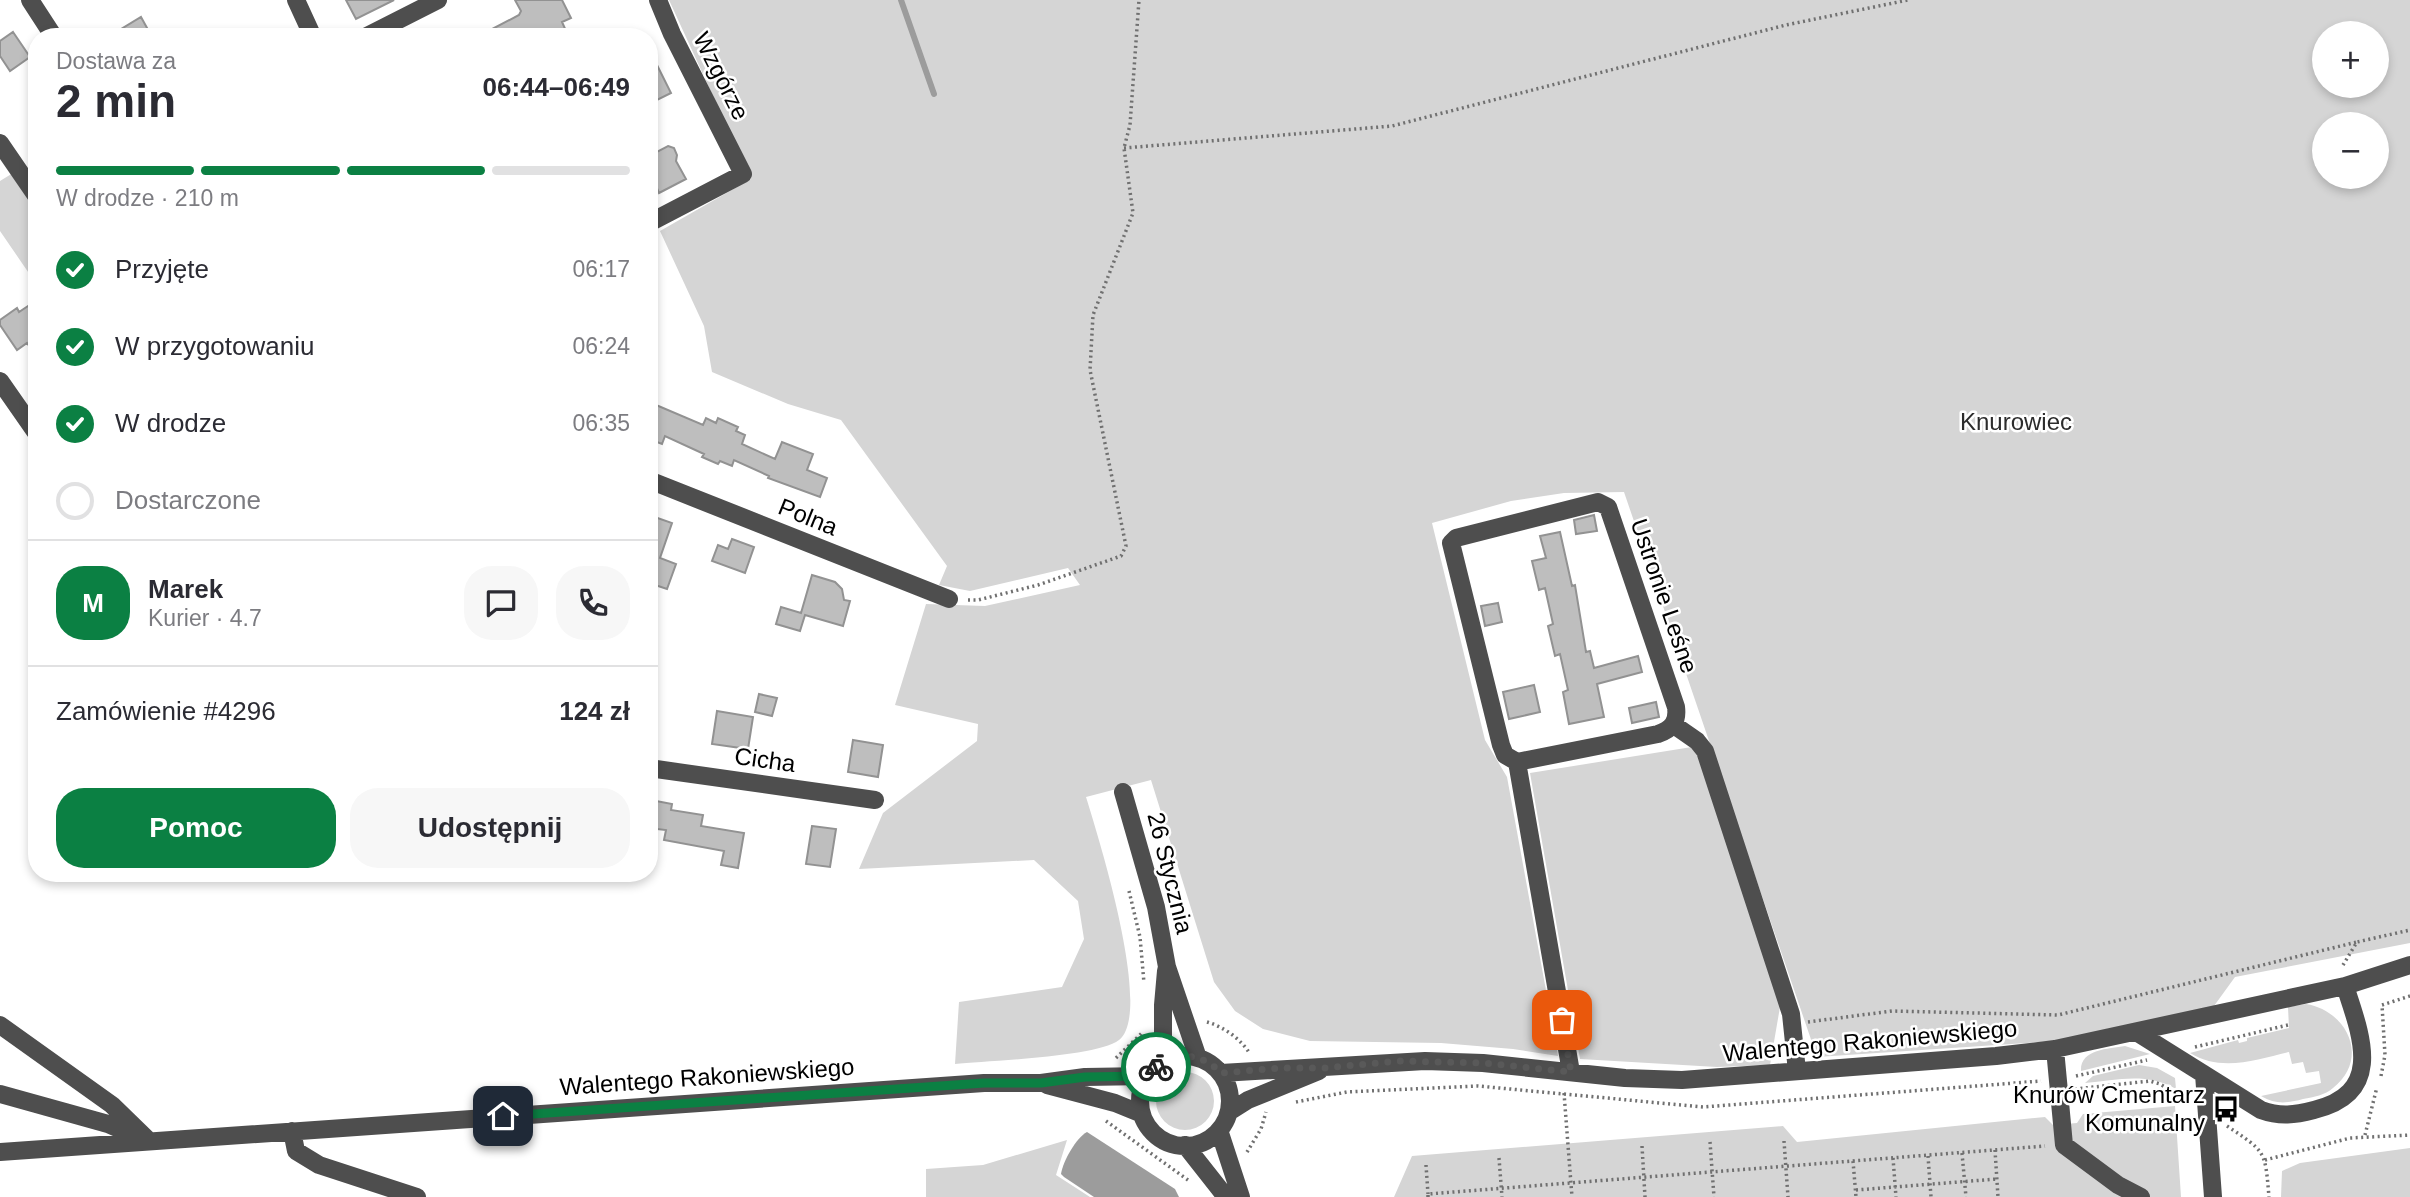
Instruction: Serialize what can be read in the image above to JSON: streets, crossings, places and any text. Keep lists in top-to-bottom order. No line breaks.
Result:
{"streets":{"street":["Wzgórze","Polna","Ustronie Leśne","Cicha","26 Stycznia","Walentego Rakoniewskiego"]},"crossings":[["Ustronie Leśne","Walentego Rakoniewskiego"],["26 Stycznia","Walentego Rakoniewskiego"]],"parks":["Knurowiec"],"places":{"bus stop":["Knurów Cmentarz Komunalny"]},"page":{"map_buttons":["+","−"],"heading":["2 min","Dostawa za","06:44–06:49"],"panel":["Marek","Kurier · 4.7","Zamówienie #4296","124 zł"],"bar":"W drodze · 210 m","list":[["Przyjęte","06:17"],["W przygotowaniu","06:24"],["W drodze","06:35"],"Dostarczone"],"round":"M","buttons":["Pomoc","Udostępnij"]}}
